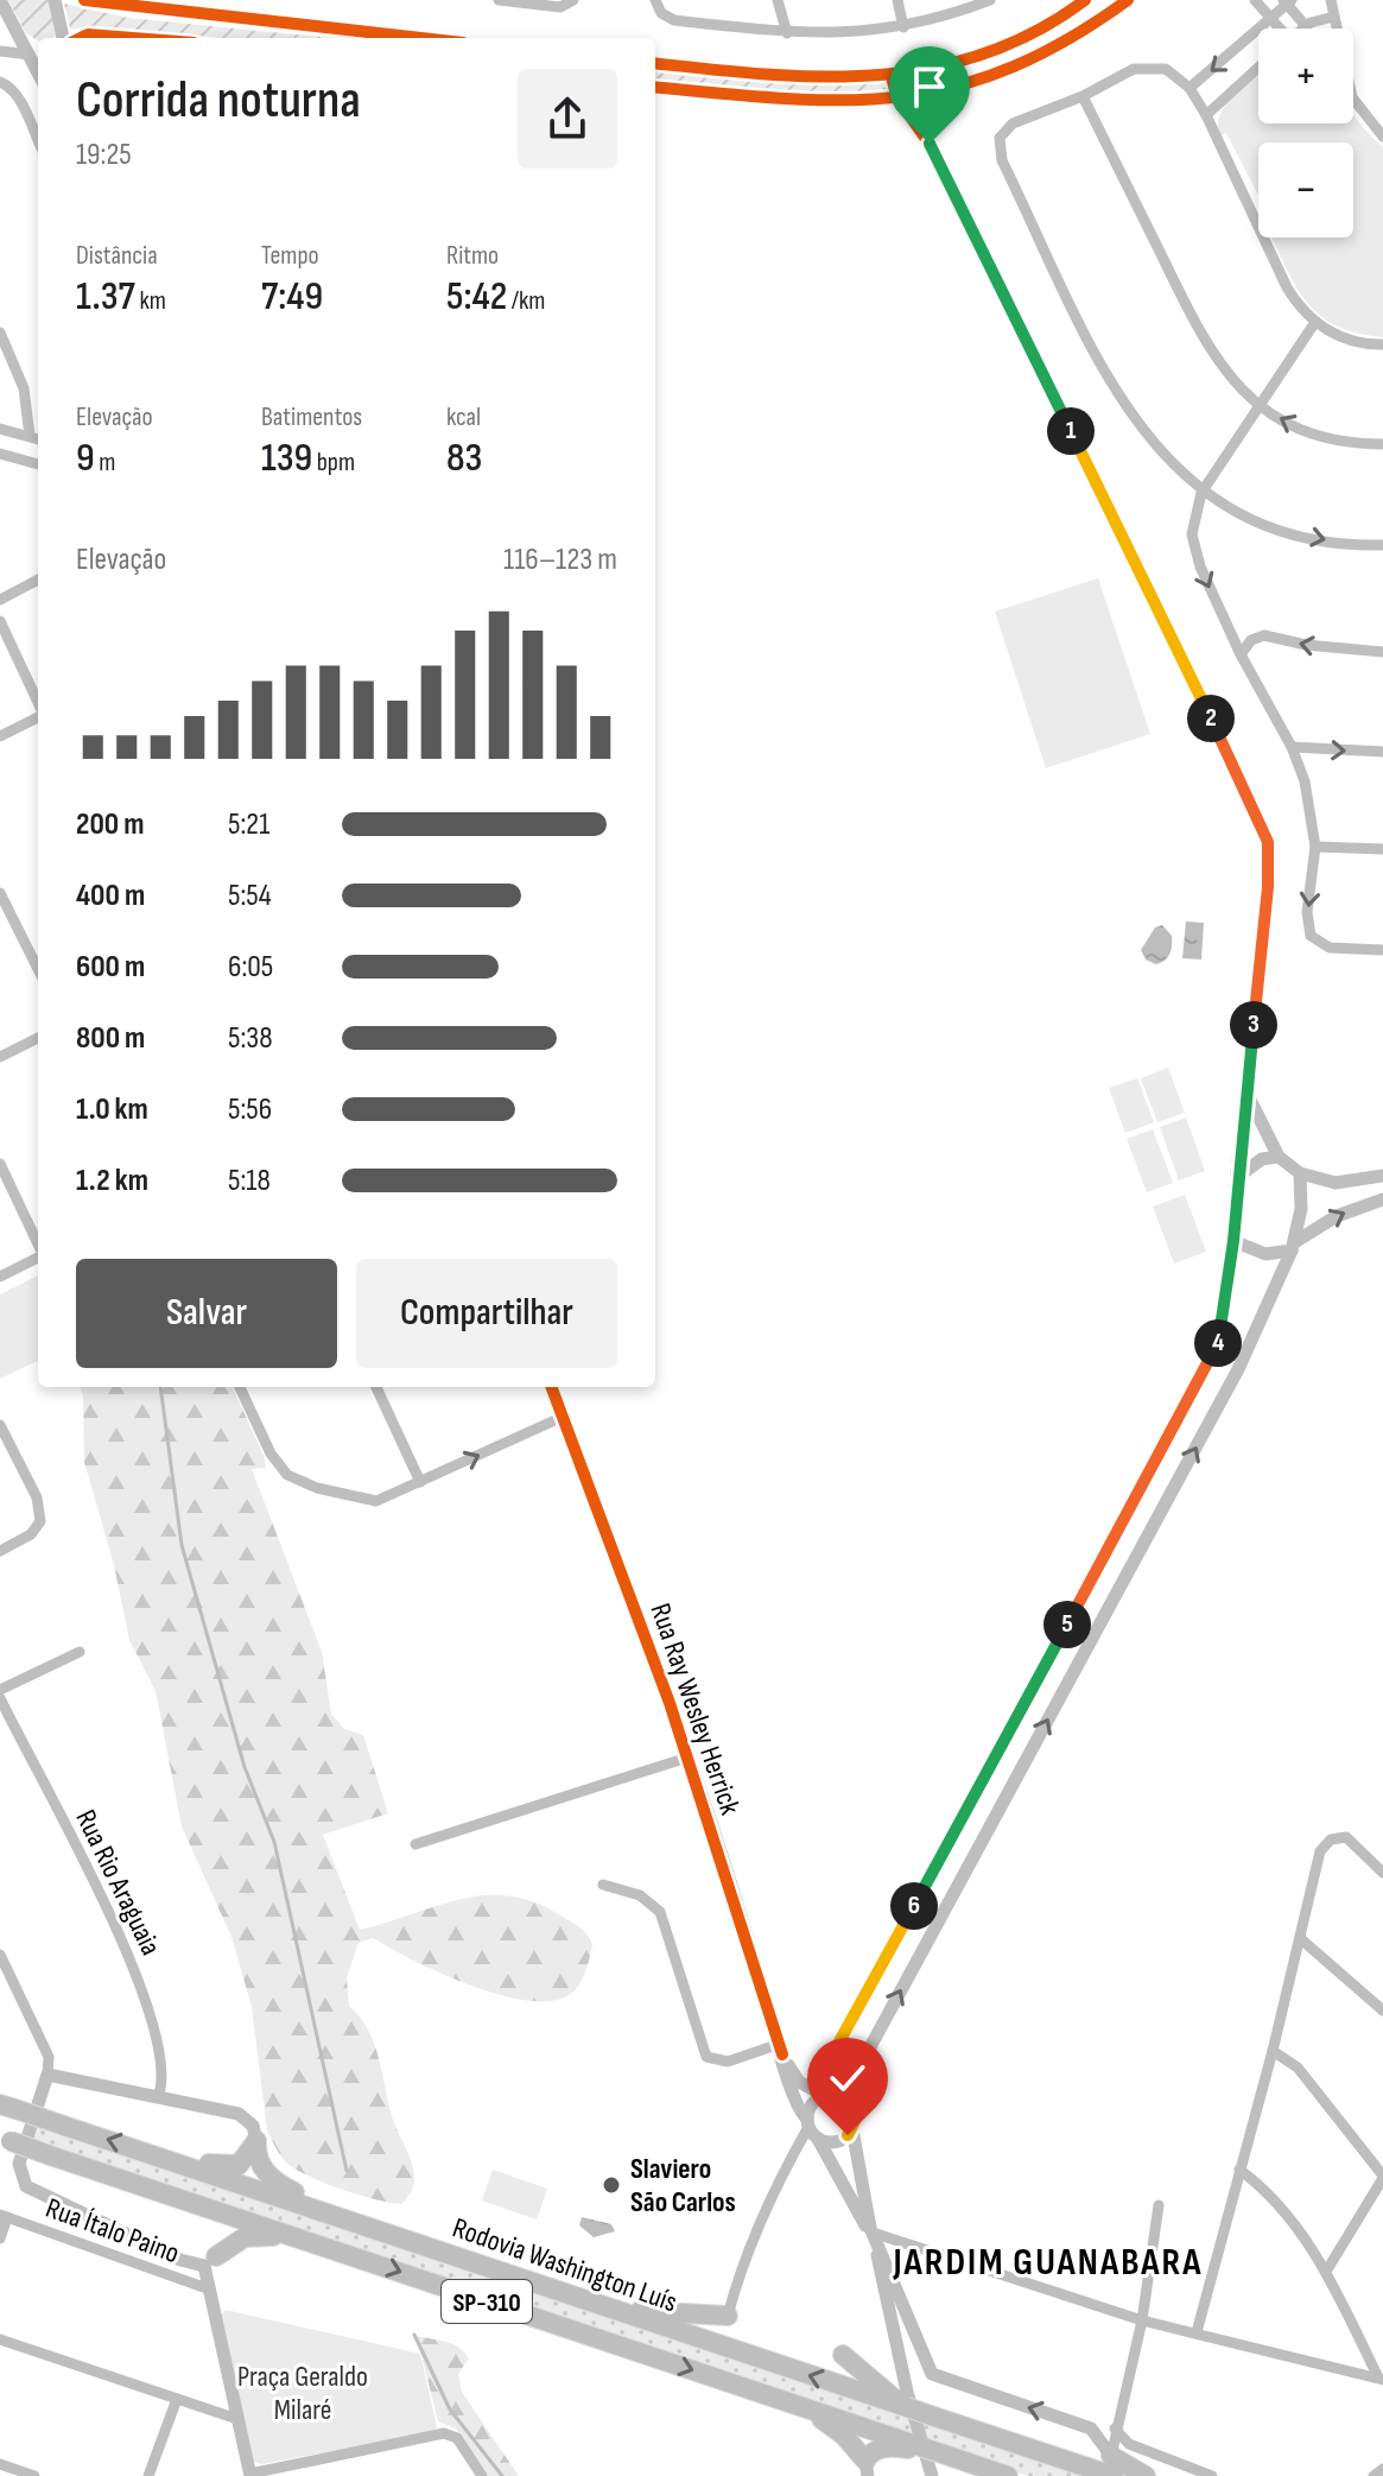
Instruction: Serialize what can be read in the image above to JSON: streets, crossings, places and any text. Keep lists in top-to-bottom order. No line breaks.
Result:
{"streets":{"highway":["Rodovia Washington Luís","SP-310"],"street":["Rua Ray Wesley Herrick","Rua Rio Araguaia","Rua Ítalo Paino"]},"crossings":[["Rua Ray Wesley Herrick","Rodovia Washington Luís"]],"districts":["JARDIM GUANABARA"],"parks":["Praça Geraldo Milaré"],"places":["Slaviero São Carlos"],"page":{"map_buttons":["+","−"],"heading":["Corrida noturna","19:25"],"stats":[["Distância","1.37 km"],["Tempo","7:49"],["Ritmo","5:42 /km"],["Elevação","9 m"],["Batimentos","139 bpm"],["kcal","83"]],"pins":["1","2","3","4","5","6"],"chart":["Elevação","116–123 m"],"list":[{"name":"200 m","note":"5:21"},{"name":"400 m","note":"5:54"},{"name":"600 m","note":"6:05"},{"name":"800 m","note":"5:38"},{"name":"1.0 km","note":"5:56"},{"name":"1.2 km","note":"5:18"}],"buttons":["Salvar","Compartilhar"]}}
